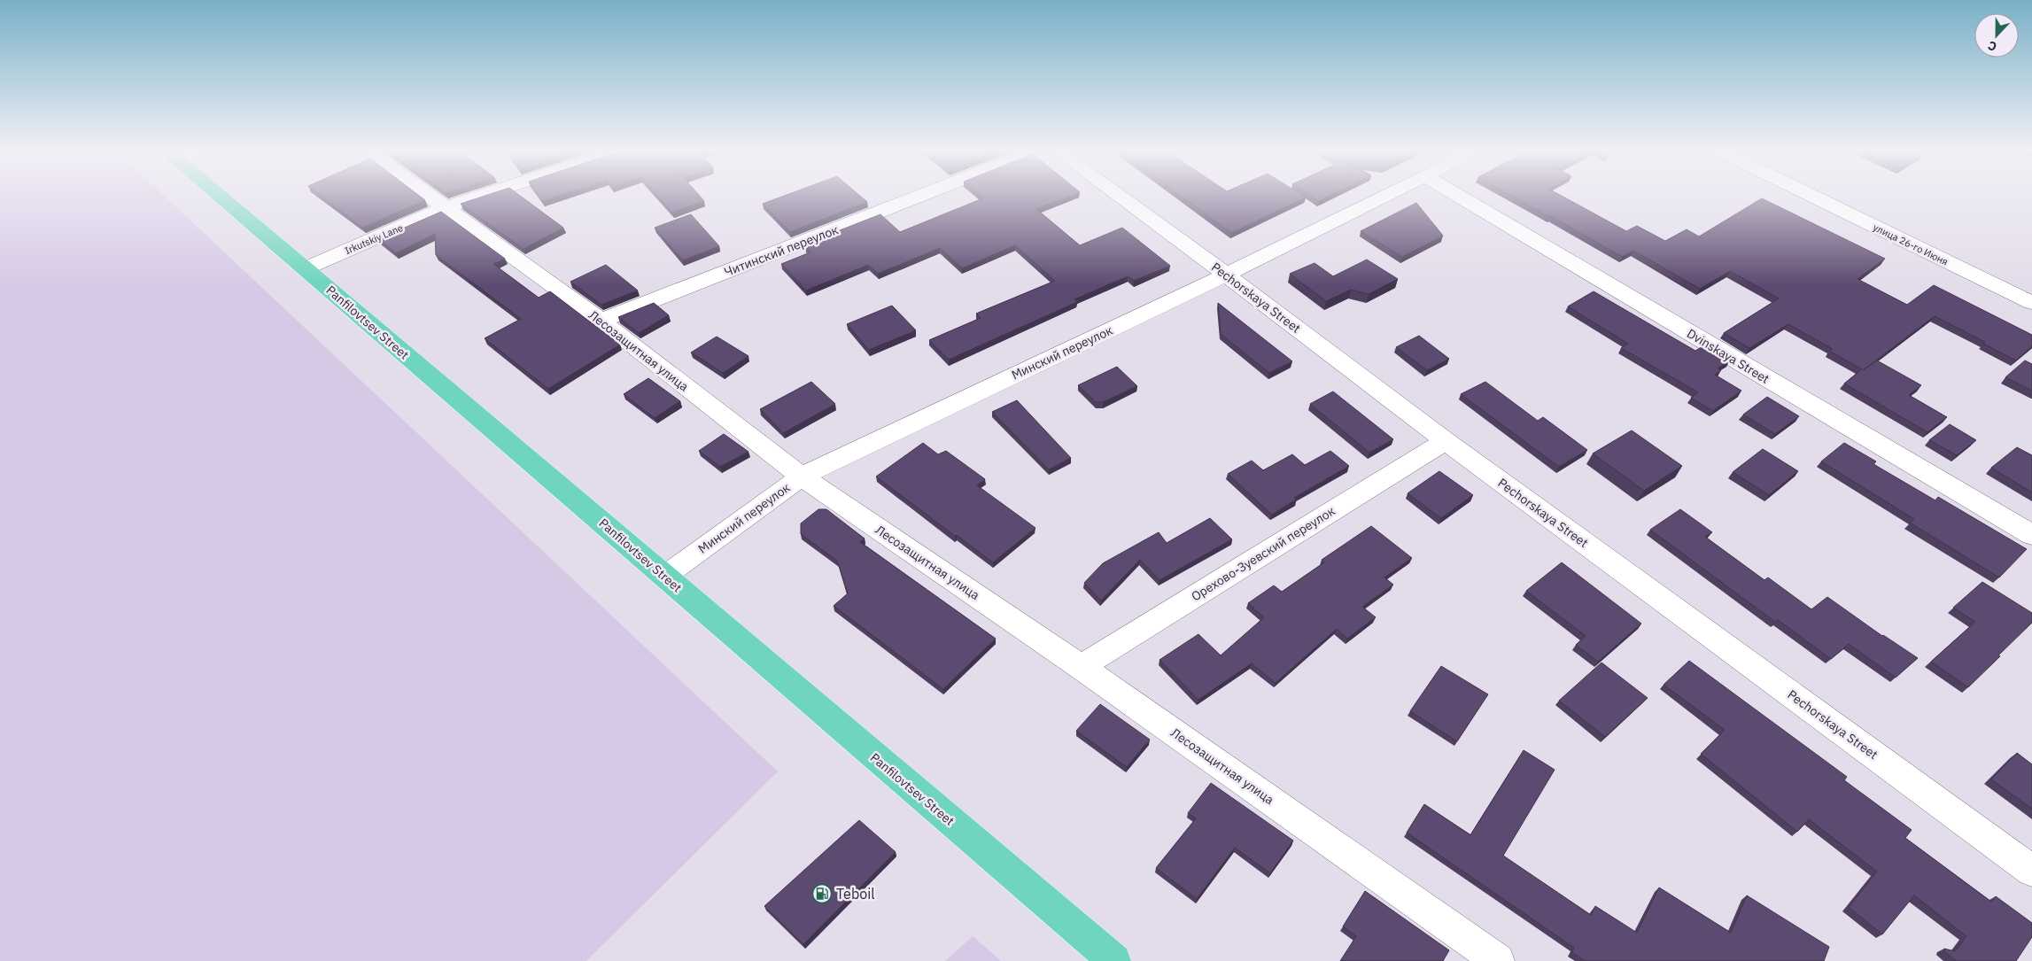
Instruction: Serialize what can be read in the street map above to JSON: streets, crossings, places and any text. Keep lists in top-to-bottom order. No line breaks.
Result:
{"streets":{"main road":["Panfilovtsev Street"],"street":["Irkutskiy Lane","улица 26-го Июня","Читинский переулок","Pechorskaya Street","Лесозащитная улица","Минский переулок","Dvinskaya Street","Орехово-Зуевский переулок"]},"crossings":[["Irkutskiy Lane","Panfilovtsev Street"],["Irkutskiy Lane","Лесозащитная улица"],["Читинский переулок","Лесозащитная улица"],["Pechorskaya Street","Минский переулок"],["Pechorskaya Street","Орехово-Зуевский переулок"],["Panfilovtsev Street","Минский переулок"],["Лесозащитная улица","Минский переулок"],["Лесозащитная улица","Орехово-Зуевский переулок"]],"places":{"fuel station":["Teboil"]},"north":"bottom"}
